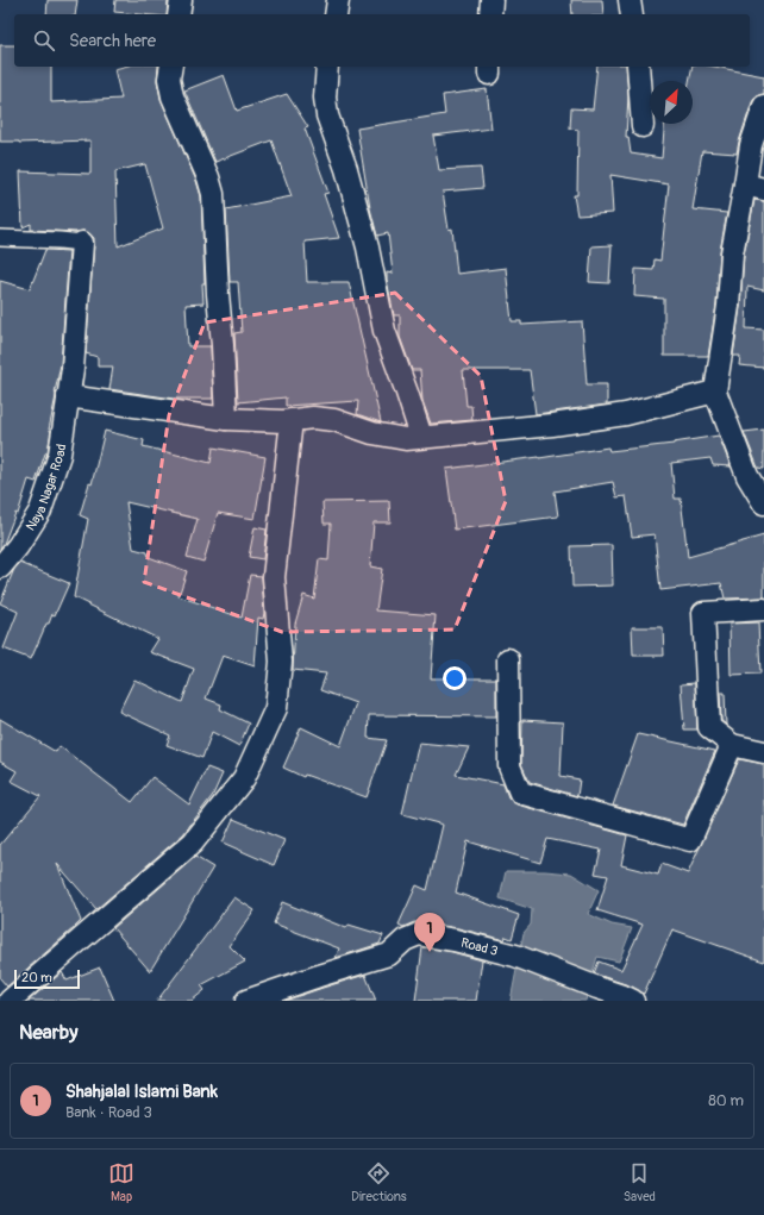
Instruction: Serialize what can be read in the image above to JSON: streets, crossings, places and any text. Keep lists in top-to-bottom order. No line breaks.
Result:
{"streets":{"street":["Naya Nagar Road","Road 3"]},"scale_bar":"20 m","north":"top right","page":{"search":"Search here","pins":"1","scale":"20 m","heading":"Nearby","list":[{"mark":"1","name":"Shahjalal Islami Bank","note":"Bank · Road 3","value":"80 m"}],"nav":["Map","Directions","Saved"]}}
